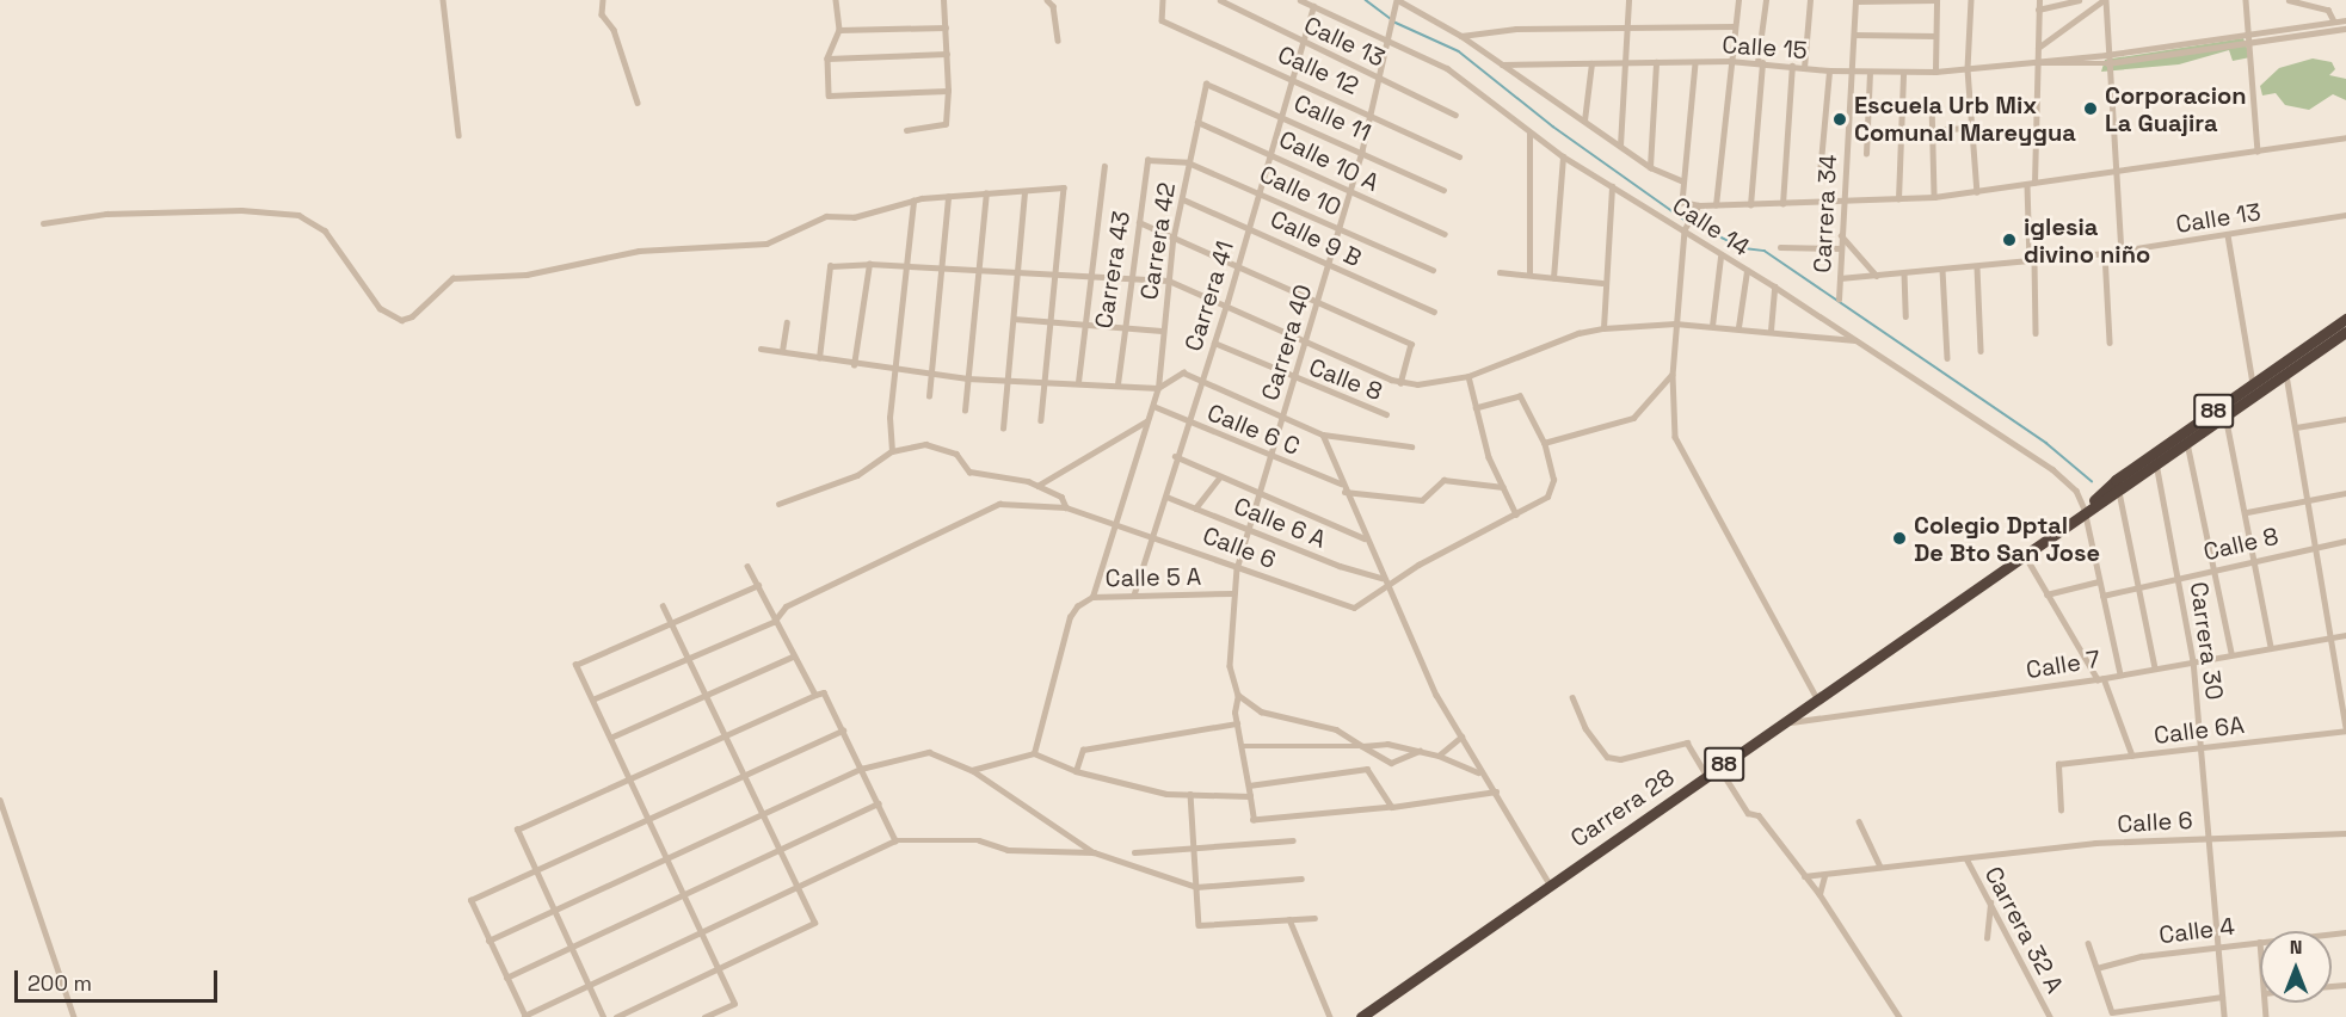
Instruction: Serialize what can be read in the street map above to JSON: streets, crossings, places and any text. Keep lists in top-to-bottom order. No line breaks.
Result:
{"streets":{"highway":["88","Carrera 28"],"street":["Calle 13","Calle 15","Calle 12","Calle 11","Calle 10 A","Calle 10","Carrera 34","Calle 14","Calle 9 B","Carrera 42","Carrera 43","Carrera 41","Carrera 40","Calle 8","Calle 6 C","Calle 6 A","Calle 6","Calle 5 A","Carrera 30","Calle 7","Calle 6A","Carrera 32 A","Calle 4"]},"crossings":[["Calle 13","Carrera 34"],["Calle 13","Carrera 41"],["Calle 13","Carrera 40"],["Calle 15","Carrera 34"],["Calle 12","Carrera 41"],["Calle 12","Carrera 40"],["Calle 11","Carrera 42"],["Calle 11","Carrera 41"],["Calle 11","Carrera 40"],["Calle 10 A","Carrera 42"],["Calle 10 A","Carrera 41"],["Calle 10 A","Carrera 40"],["Calle 10","Carrera 42"],["Calle 10","Carrera 43"],["Calle 10","Carrera 41"],["Calle 10","Carrera 40"],["Carrera 34","Calle 14"],["Calle 14","Carrera 41"],["Calle 14","Carrera 40"],["Calle 14","Carrera 28"],["Calle 9 B","Carrera 42"],["Calle 9 B","Carrera 41"],["Calle 9 B","Carrera 40"],["Carrera 42","Calle 6 C"],["Carrera 41","Calle 8"],["Carrera 41","Calle 6 C"],["Carrera 41","Calle 6 A"],["Carrera 41","Calle 6"],["Carrera 41","Calle 5 A"],["Carrera 40","Calle 8"],["Carrera 40","Calle 6 C"],["Carrera 40","Calle 6 A"],["Carrera 40","Calle 6"],["Carrera 40","Calle 5 A"],["Calle 8","Carrera 30"],["Calle 6","Carrera 30"],["Calle 6","Carrera 32 A"],["Carrera 30","Calle 7"],["Carrera 30","Calle 6A"],["Carrera 30","Carrera 28"],["Carrera 30","Calle 4"],["Calle 7","Carrera 28"]],"places":["Corporacion La Guajira","Escuela Urb Mix Comunal Mareygua","iglesia divino niño","Colegio Dptal De Bto San Jose"],"scale_bar":"200 m","north":"top"}
